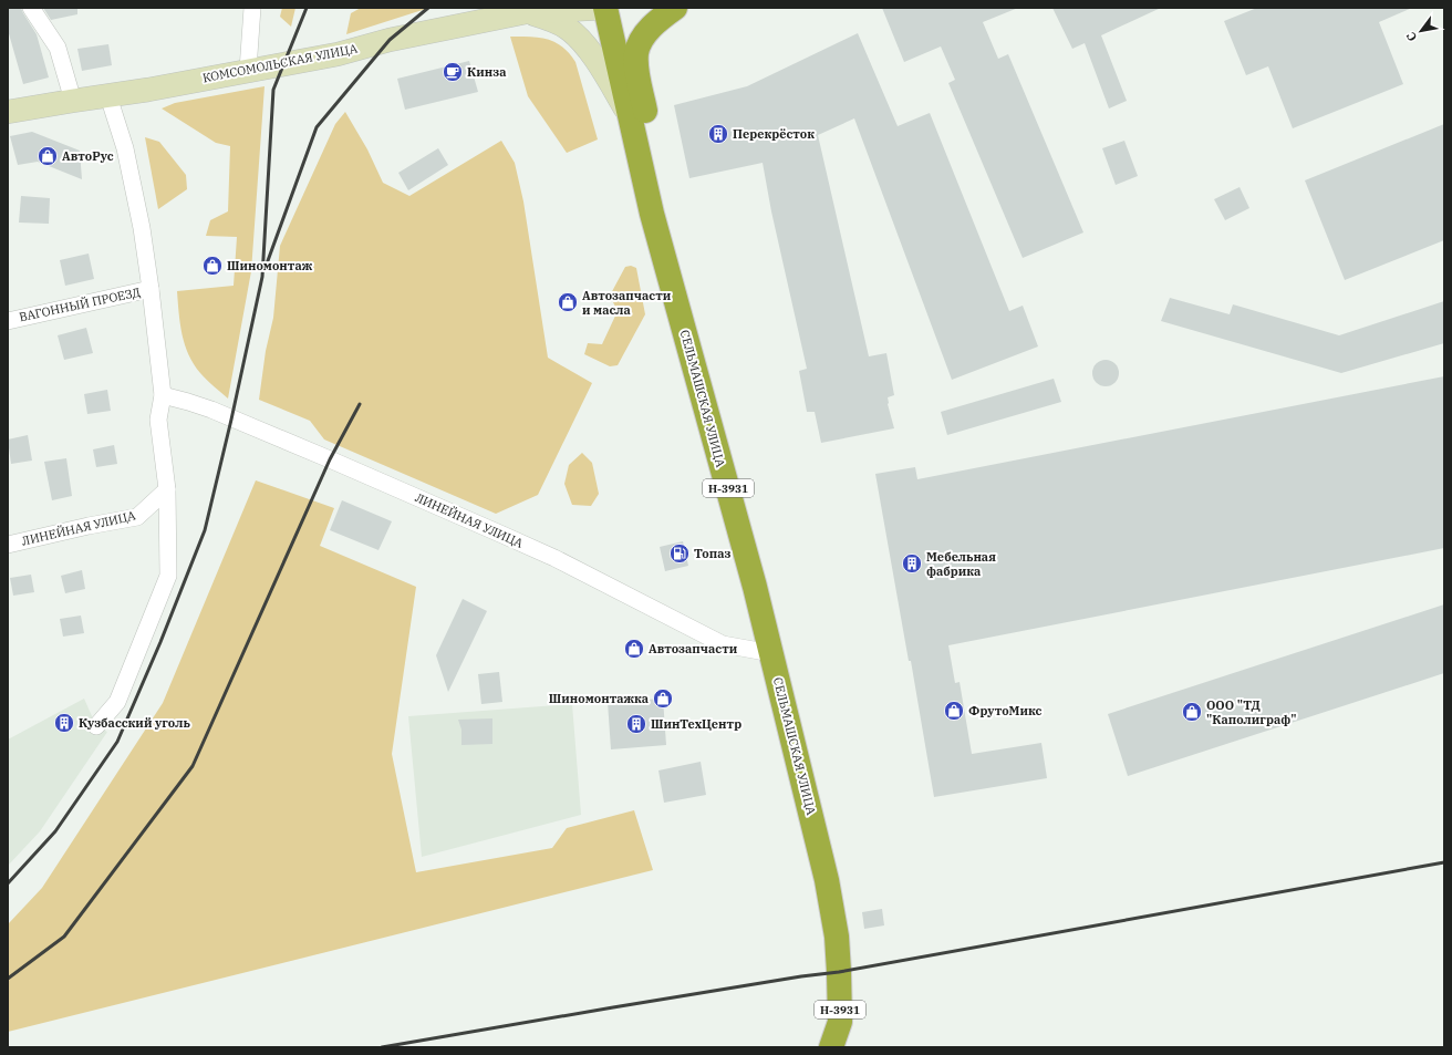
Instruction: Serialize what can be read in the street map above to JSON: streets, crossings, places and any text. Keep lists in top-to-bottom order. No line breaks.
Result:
{"streets":{"highway":["СЕЛЬМАШСКАЯ УЛИЦА","Н-3931"],"main road":["КОМСОМОЛЬСКАЯ УЛИЦА"],"street":["ВАГОННЫЙ ПРОЕЗД","ЛИНЕЙНАЯ УЛИЦА"]},"crossings":[["КОМСОМОЛЬСКАЯ УЛИЦА","СЕЛЬМАШСКАЯ УЛИЦА"],["СЕЛЬМАШСКАЯ УЛИЦА","ЛИНЕЙНАЯ УЛИЦА"]],"places":{"cafe":["Кинза"],"building":["Перекрёсток","Мебельная фабрика","Кузбасский уголь","ШинТехЦентр"],"shop":["АвтоРус","Шиномонтаж","Автозапчасти и масла","Автозапчасти","Шиномонтажка","ФрутоМикс","ООО \"ТД \"Каполиграф\""],"fuel station":["Топаз"]},"north":"bottom left"}
